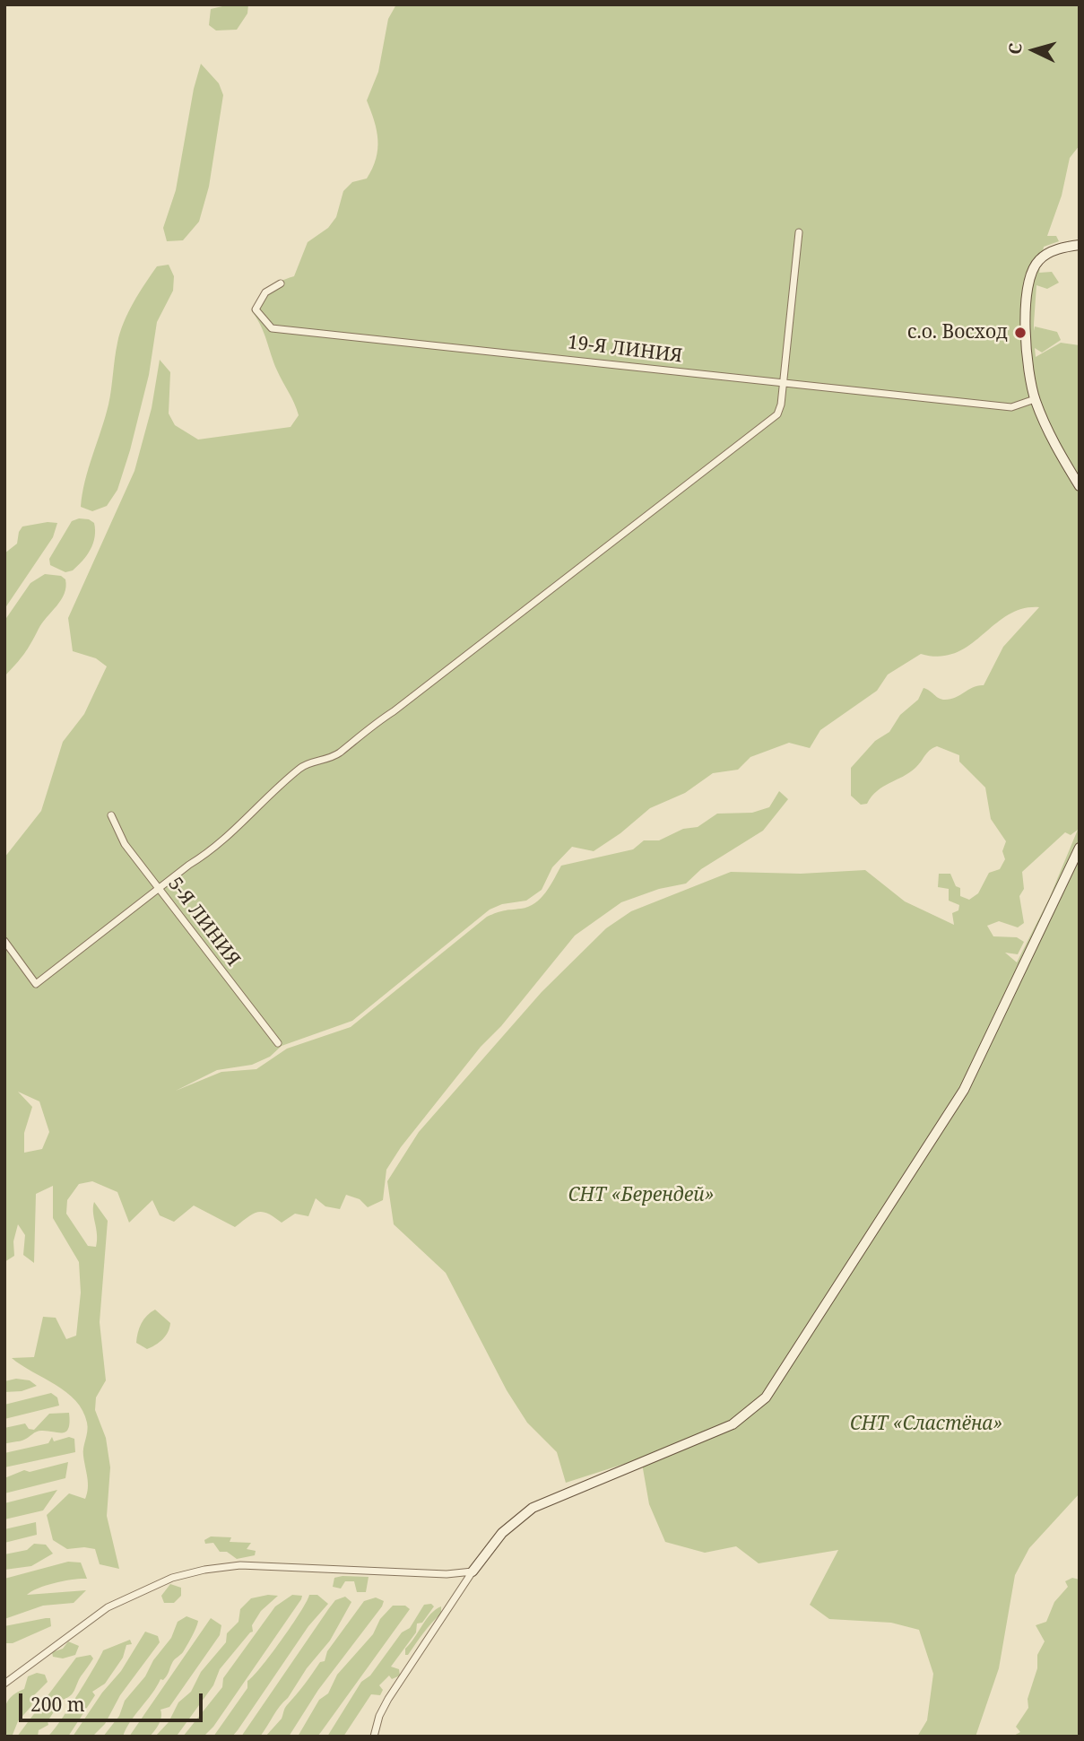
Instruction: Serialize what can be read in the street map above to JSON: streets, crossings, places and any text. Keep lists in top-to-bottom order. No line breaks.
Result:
{"streets":{"street":["19-Я ЛИНИЯ","5-Я ЛИНИЯ"]},"parks":["СНТ «Берендей»","СНТ «Сластёна»"],"places":["с.о. Восход"],"scale_bar":"200 m","north":"left"}
